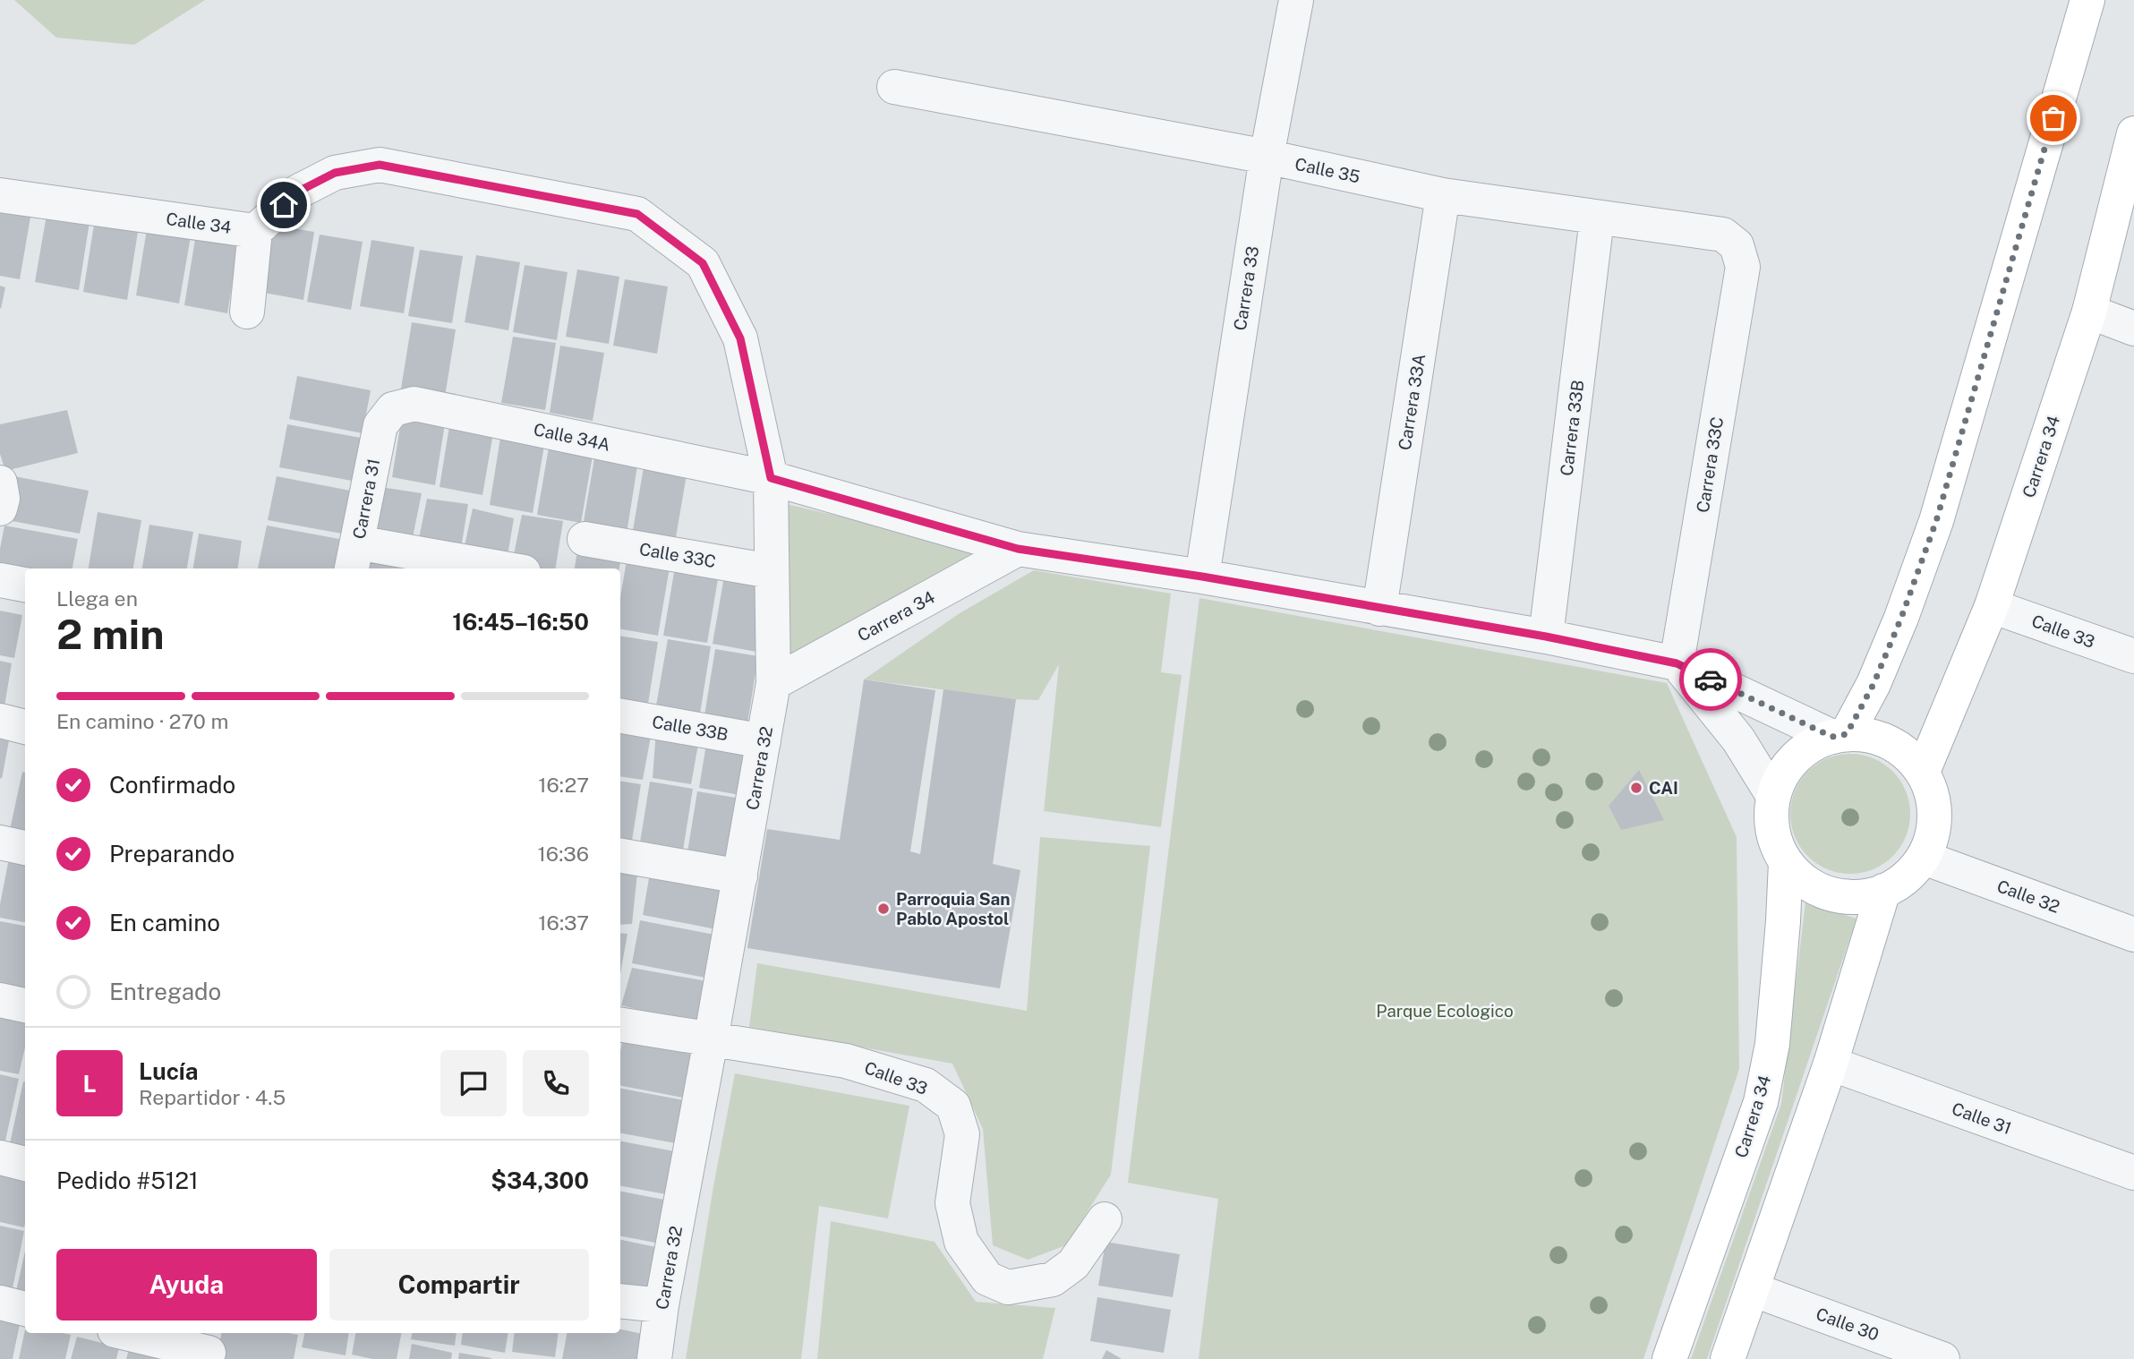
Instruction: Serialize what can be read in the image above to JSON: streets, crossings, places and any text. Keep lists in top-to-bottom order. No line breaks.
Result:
{"streets":{"main road":["Carrera 34"],"street":["Calle 35","Calle 34","Carrera 33","Carrera 33A","Carrera 33B","Calle 34A","Carrera 33C","Carrera 31","Calle 33C","Calle 33","Calle 33B","Carrera 32","Calle 32","Calle 31","Calle 30"]},"crossings":[["Calle 35","Carrera 33"],["Calle 35","Carrera 33A"],["Calle 35","Carrera 33B"],["Calle 35","Carrera 33C"],["Calle 34","Carrera 32"],["Calle 34A","Carrera 31"],["Calle 34A","Carrera 32"],["Carrera 34","Calle 33"],["Carrera 34","Carrera 32"],["Carrera 34","Calle 32"],["Calle 33C","Carrera 32"],["Calle 33","Carrera 32"],["Calle 33B","Carrera 32"]],"parks":["Parque Ecologico"],"places":["CAI","Parroquia San Pablo Apostol"],"page":{"heading":["2 min","Llega en","16:45–16:50"],"panel":["Lucía","Repartidor · 4.5","Pedido #5121","$34,300"],"bar":"En camino · 270 m","list":[["Confirmado","16:27"],["Preparando","16:36"],["En camino","16:37"],"Entregado"],"round":"L","buttons":["Ayuda","Compartir"]}}
